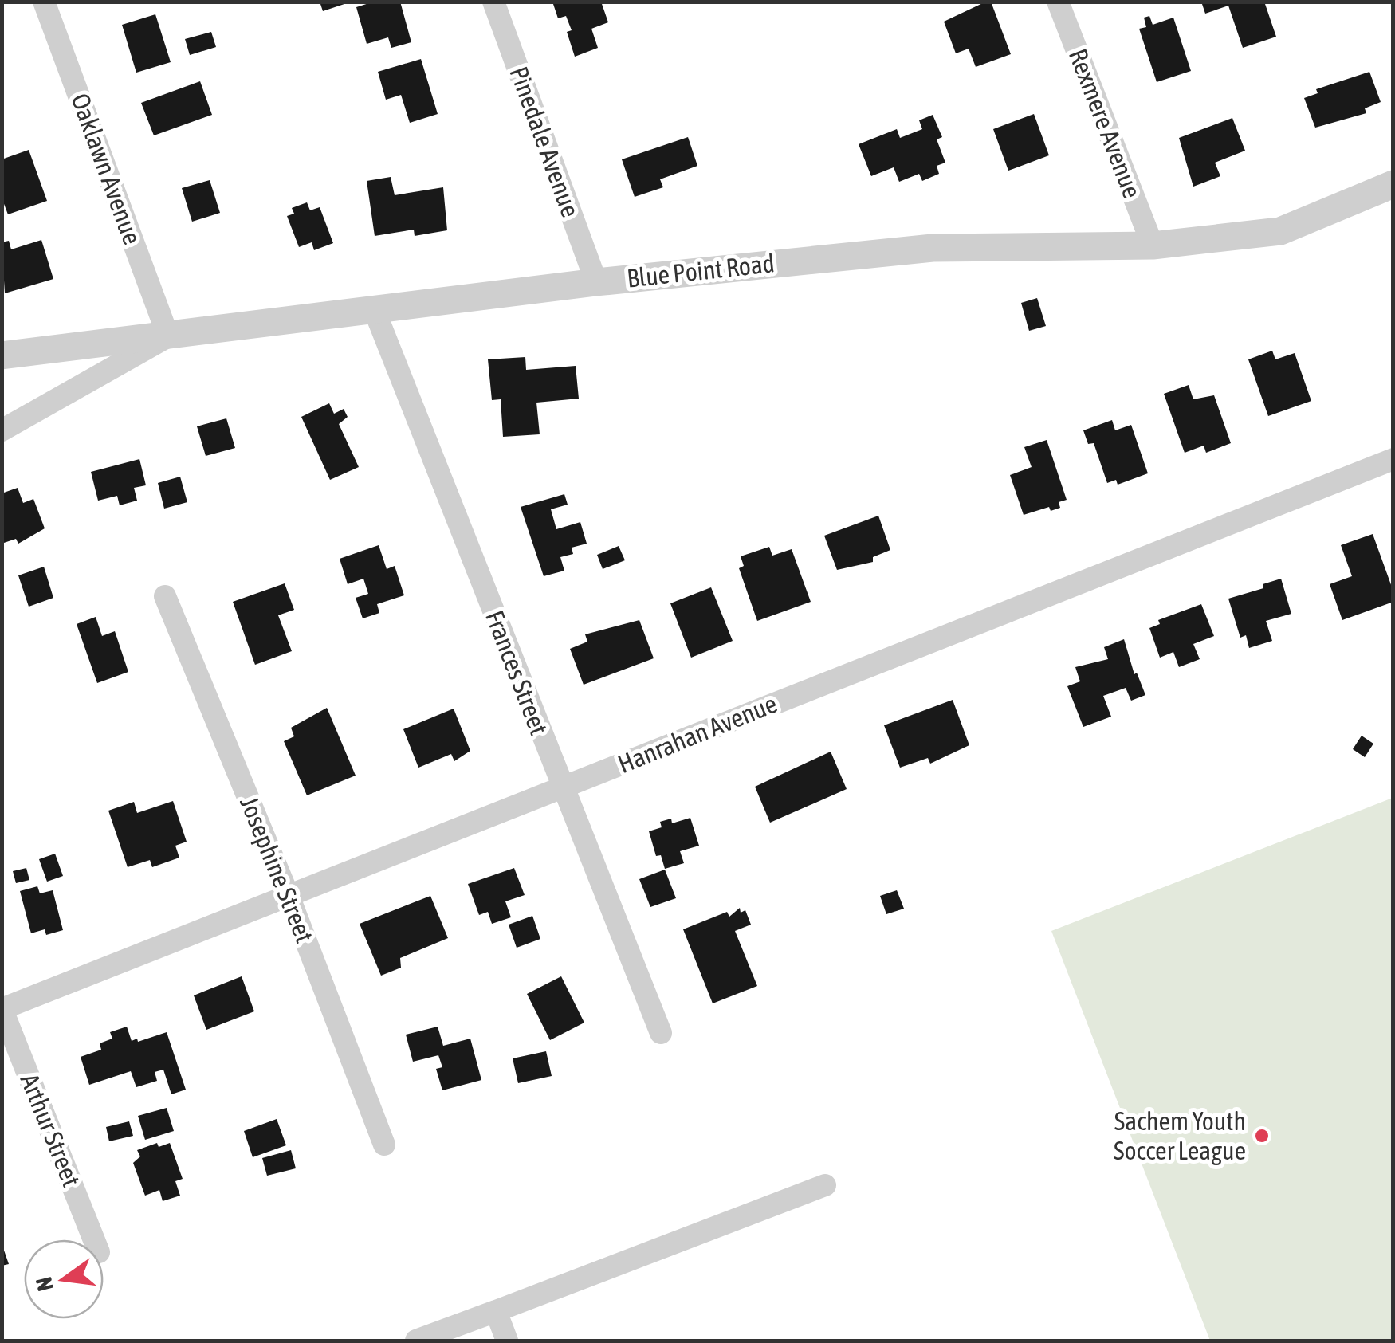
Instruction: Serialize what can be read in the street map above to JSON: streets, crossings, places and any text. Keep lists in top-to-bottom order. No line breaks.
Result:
{"streets":{"street":["Rexmere Avenue","Pinedale Avenue","Oaklawn Avenue","Blue Point Road","Frances Street","Hanrahan Avenue","Josephine Street","Arthur Street"]},"crossings":[["Rexmere Avenue","Blue Point Road"],["Pinedale Avenue","Blue Point Road"],["Oaklawn Avenue","Blue Point Road"],["Blue Point Road","Frances Street"],["Frances Street","Hanrahan Avenue"],["Hanrahan Avenue","Josephine Street"],["Hanrahan Avenue","Arthur Street"]],"places":["Sachem Youth Soccer League"],"north":"left"}
